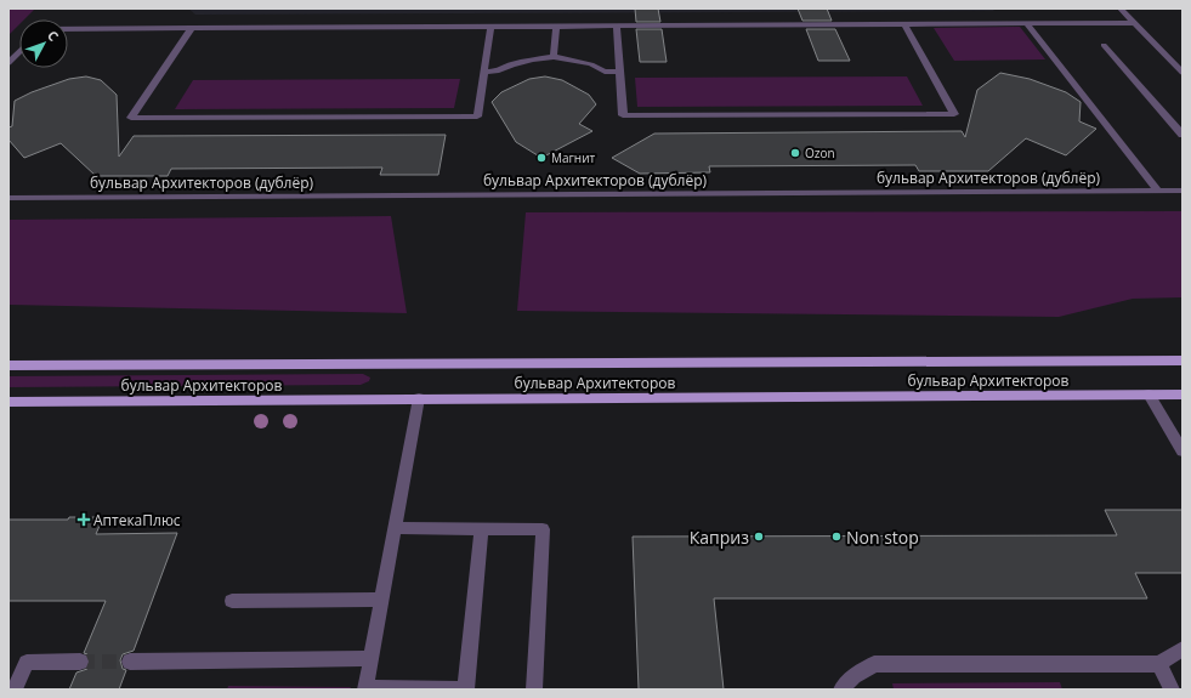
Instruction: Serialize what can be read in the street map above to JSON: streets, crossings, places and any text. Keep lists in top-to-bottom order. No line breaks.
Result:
{"streets":{"main road":["бульвар Архитекторов"],"street":["бульвар Архитекторов (дублёр)"]},"places":{"other":["Ozon","Магнит","Каприз","Non stop"],"health":["АптекаПлюс"]},"north":"top right"}
